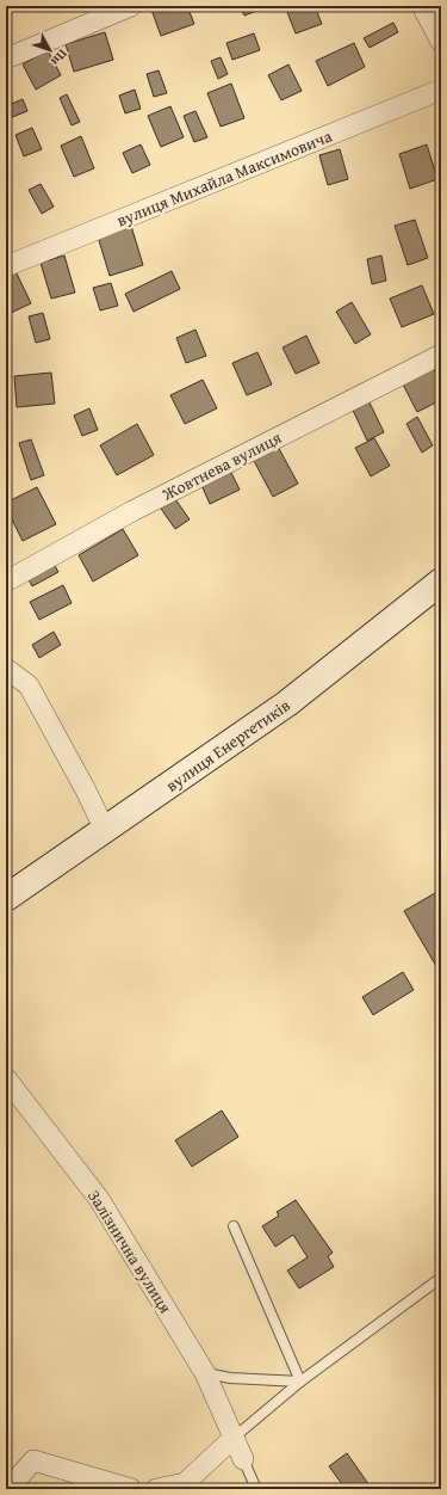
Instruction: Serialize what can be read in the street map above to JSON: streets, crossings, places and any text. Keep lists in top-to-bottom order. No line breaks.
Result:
{"streets":{"main road":["вулиця Енергетиків"],"street":["вулиця Михайла Максимовича","Жовтнева вулиця","Залізнична вулиця"]},"north":"bottom right"}
